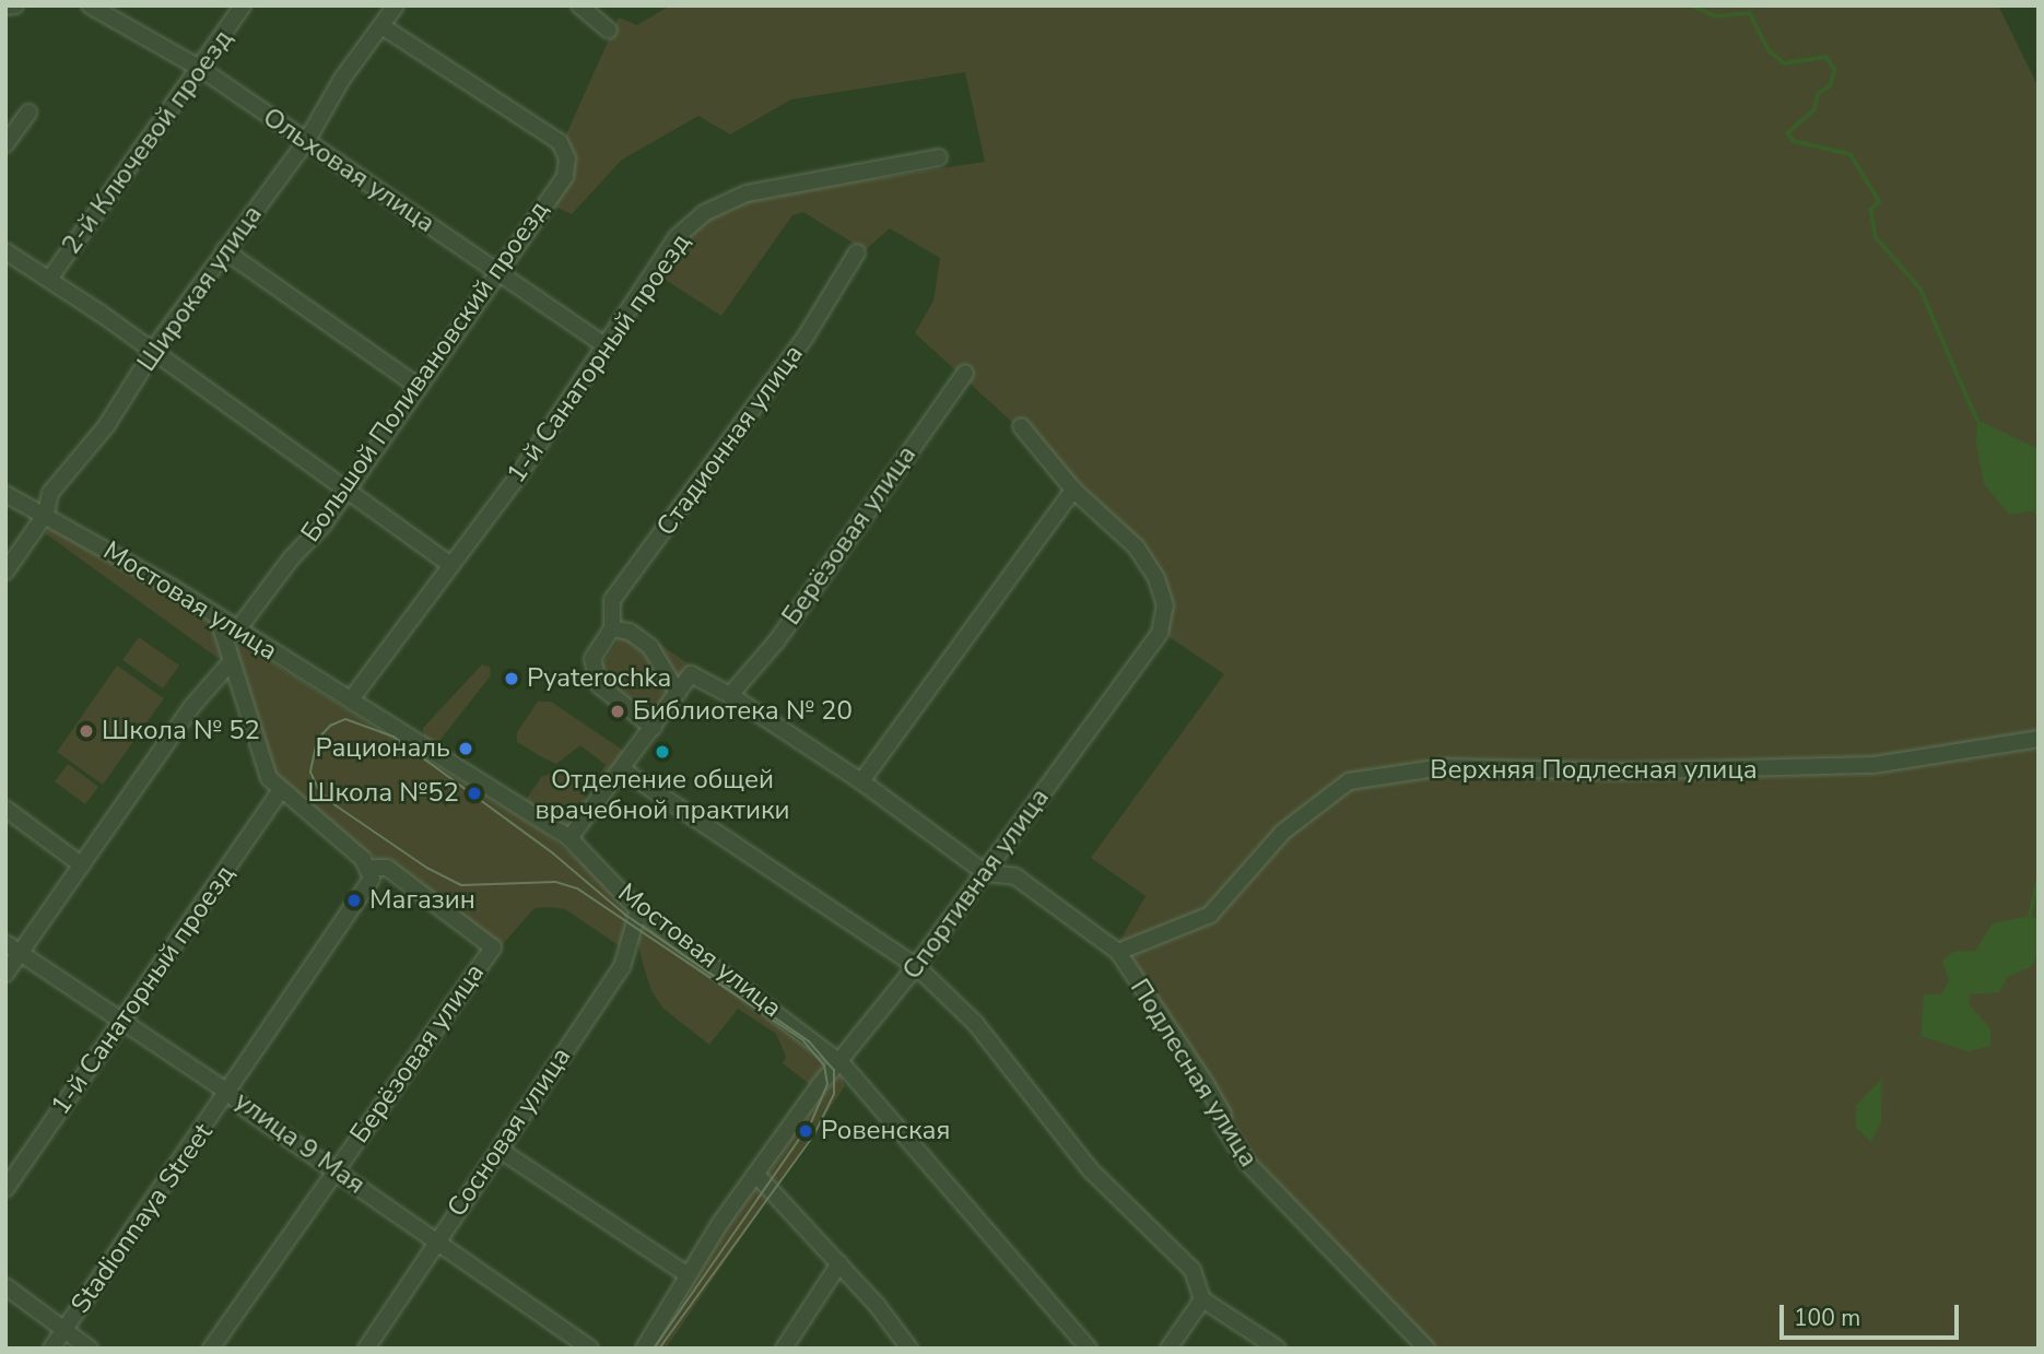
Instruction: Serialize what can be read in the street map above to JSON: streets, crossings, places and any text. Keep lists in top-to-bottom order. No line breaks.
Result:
{"streets":{"street":["2-й Ключевой проезд","Ольховая улица","Широкая улица","1-й Санаторный проезд","Большой Поливановский проезд","Стадионная улица","Берёзовая улица","Мостовая улица","Верхняя Подлесная улица","Спортивная улица","Подлесная улица","Сосновая улица","улица 9 Мая","Stadionnaya Street"]},"crossings":[["2-й Ключевой проезд","Ольховая улица"],["Ольховая улица","Широкая улица"],["Ольховая улица","1-й Санаторный проезд"],["Ольховая улица","Большой Поливановский проезд"],["Широкая улица","Большой Поливановский проезд"],["Широкая улица","Мостовая улица"],["1-й Санаторный проезд","Мостовая улица"],["1-й Санаторный проезд","улица 9 Мая"],["Большой Поливановский проезд","Мостовая улица"],["Берёзовая улица","Подлесная улица"],["Берёзовая улица","улица 9 Мая"],["Берёзовая улица","Stadionnaya Street"],["Мостовая улица","Спортивная улица"],["Мостовая улица","Сосновая улица"],["Верхняя Подлесная улица","Подлесная улица"],["Спортивная улица","Подлесная улица"],["Сосновая улица","улица 9 Мая"],["улица 9 Мая","Stadionnaya Street"]],"places":["Pyaterochka","Библиотека № 20","Школа № 52","Рациональ","Отделение общей врачебной практики","Школа №52","Магазин","Ровенская"],"scale_bar":"100 m"}
